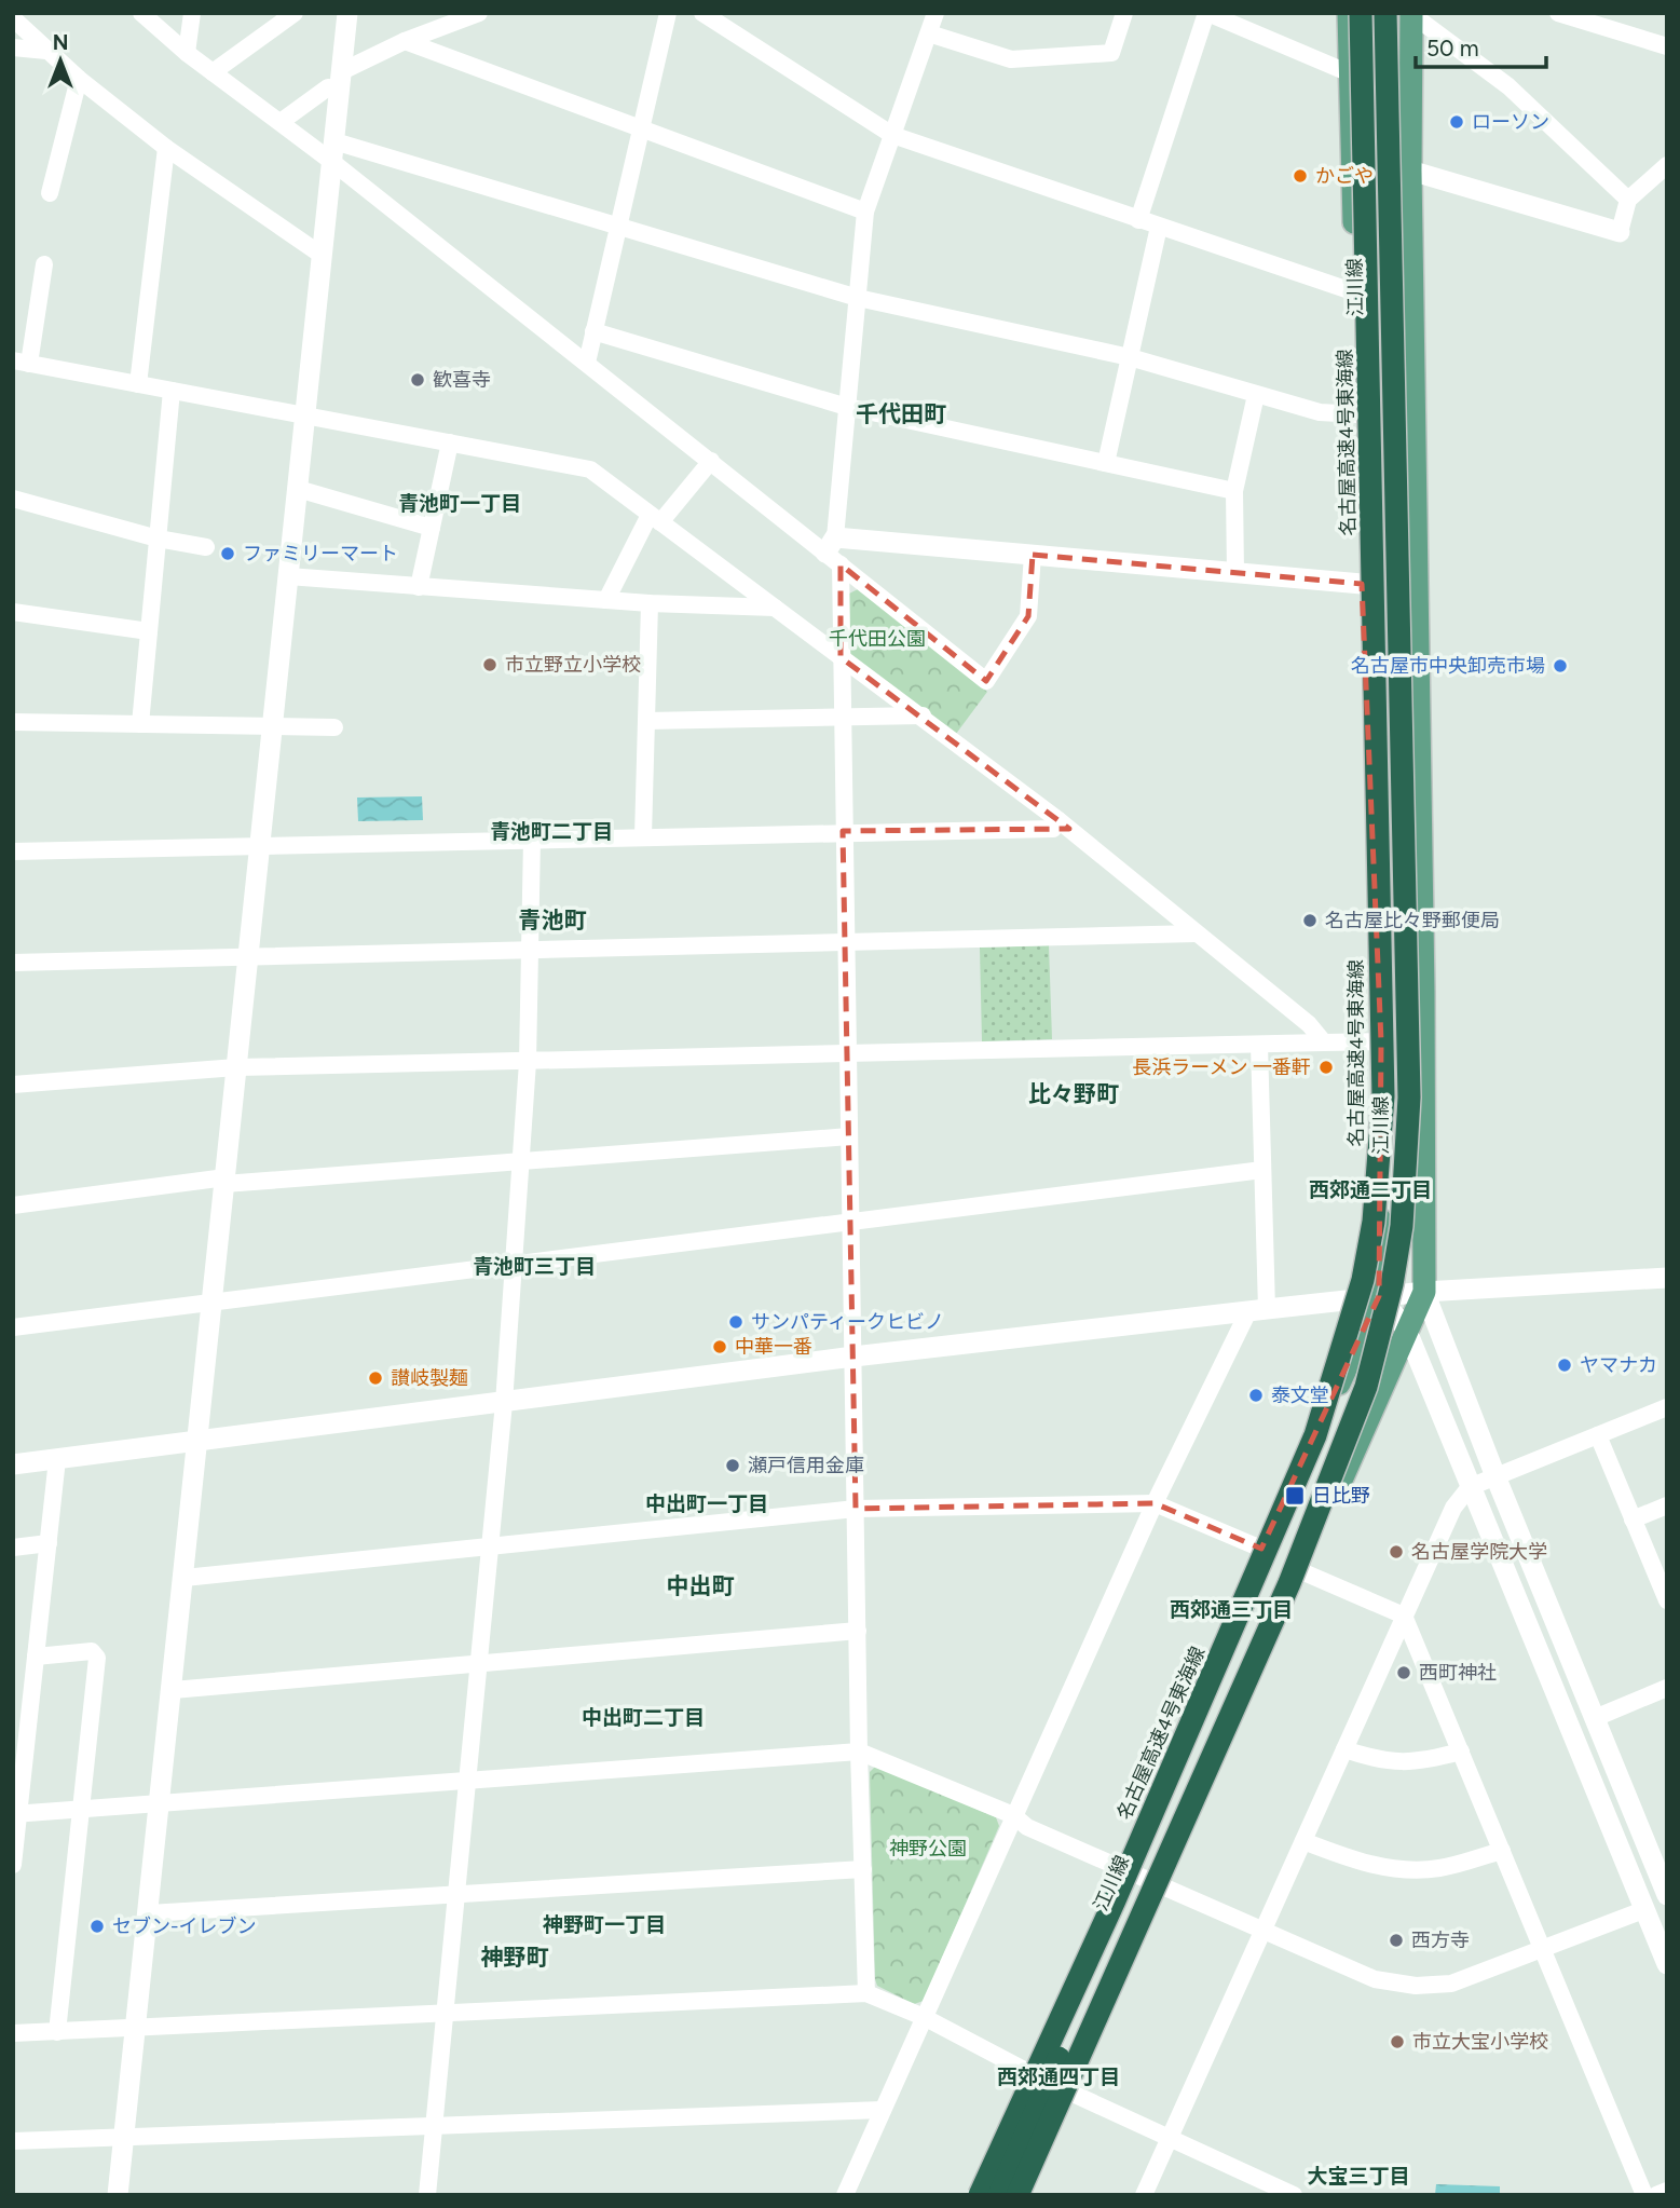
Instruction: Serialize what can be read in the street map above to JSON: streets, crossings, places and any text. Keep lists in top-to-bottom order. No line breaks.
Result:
{"streets":{"highway":["名古屋高速4号東海線"],"main road":["江川線"]},"districts":["千代田町","青池町一丁目","青池町二丁目","青池町","比々野町","西郊通二丁目","青池町三丁目","中出町一丁目","中出町","西郊通三丁目","中出町二丁目","神野町一丁目","神野町","西郊通四丁目","大宝三丁目"],"parks":["千代田公園","神野公園"],"places":{"other":["ローソン","かごや","歓喜寺","ファミリーマート","市立野立小学校","名古屋市中央卸売市場","名古屋比々野郵便局","長浜ラーメン 一番軒","サンパティークヒビノ","中華一番","ヤマナカ","讃岐製麺","泰文堂","瀬戸信用金庫","名古屋学院大学","西町神社","セブン-イレブン","西方寺","市立大宝小学校"],"transit":["日比野"]},"scale_bar":"50 m","north":"top"}
